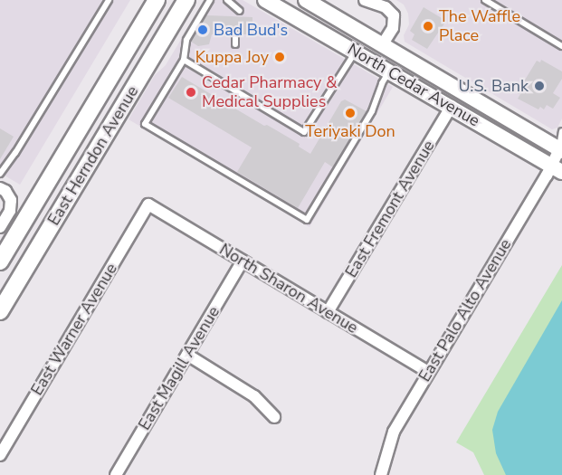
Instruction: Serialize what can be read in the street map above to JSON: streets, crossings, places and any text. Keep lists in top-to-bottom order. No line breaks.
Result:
{"streets":{"main road":["North Cedar Avenue","East Herndon Avenue"],"street":["East Fremont Avenue","North Sharon Avenue","East Palo Alto Avenue","East Warner Avenue","East Magill Avenue"]},"crossings":[["North Cedar Avenue","East Fremont Avenue"],["North Cedar Avenue","East Palo Alto Avenue"],["East Fremont Avenue","North Sharon Avenue"],["North Sharon Avenue","East Palo Alto Avenue"],["North Sharon Avenue","East Warner Avenue"],["North Sharon Avenue","East Magill Avenue"]],"places":["The Waffle Place","Bad Bud's","Kuppa Joy","U.S. Bank","Cedar Pharmacy & Medical Supplies","Teriyaki Don"]}
